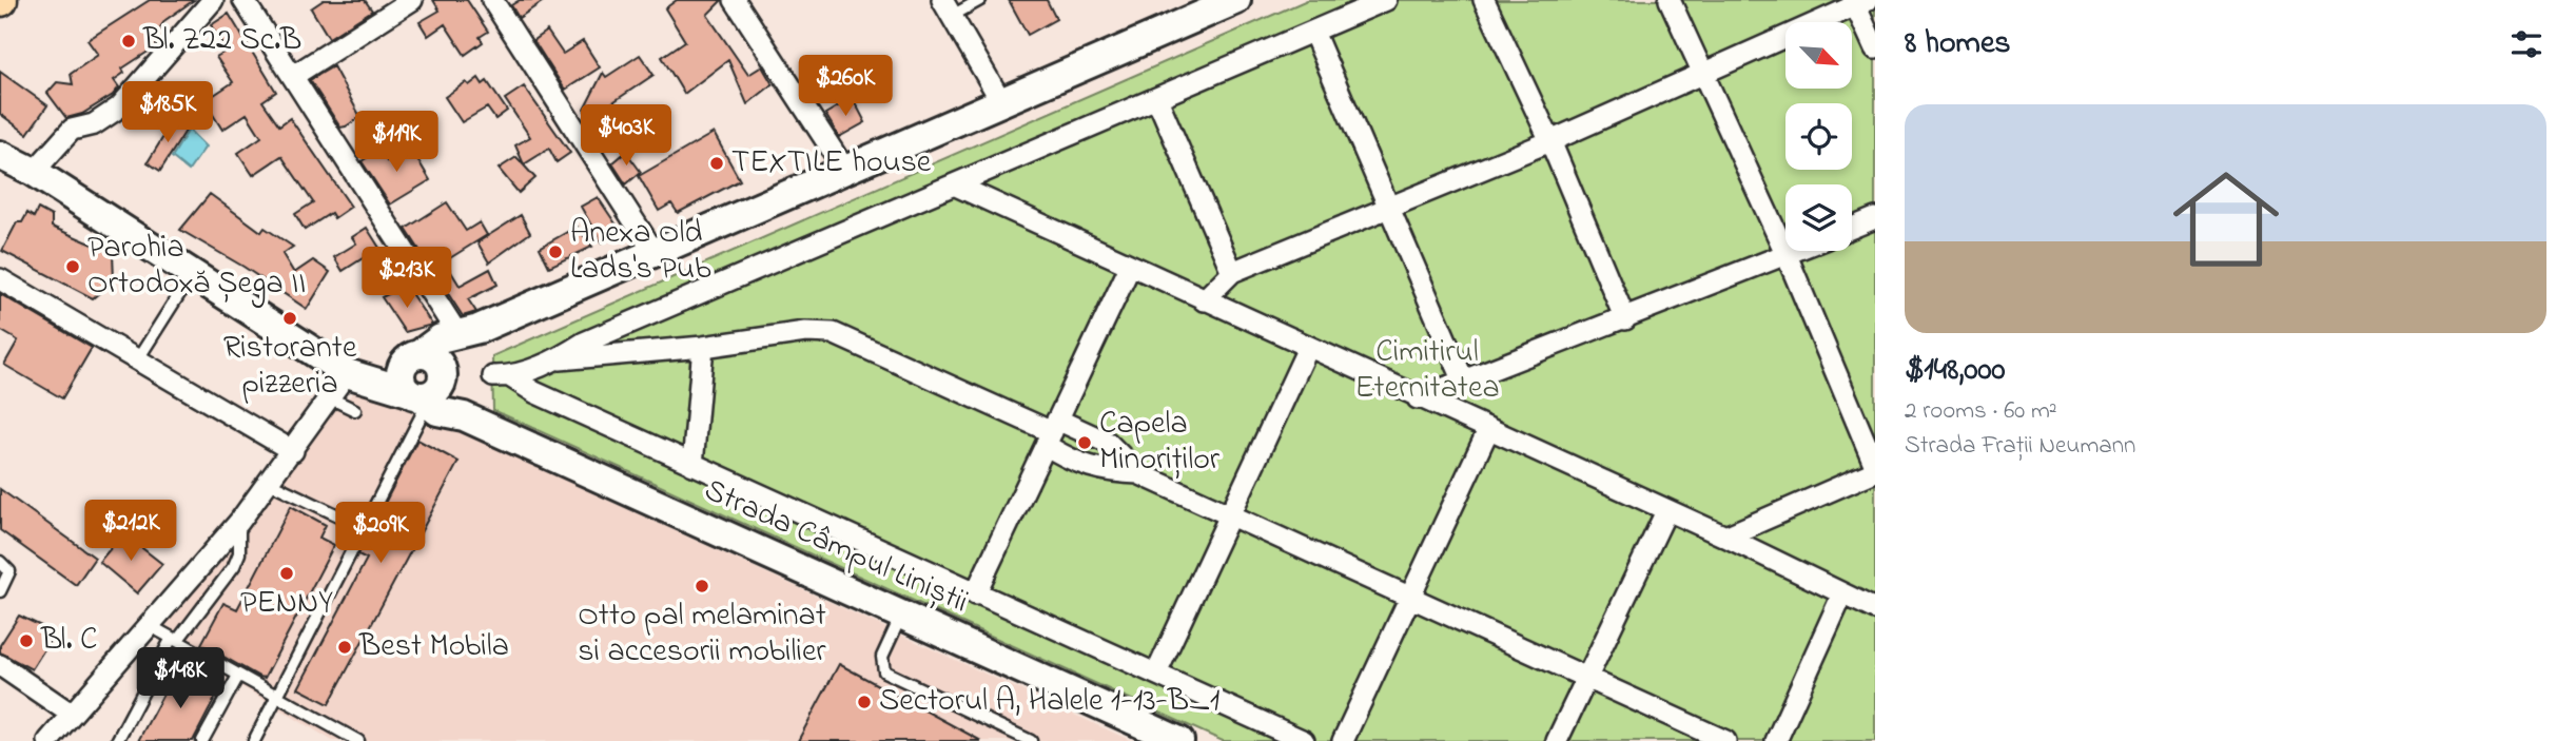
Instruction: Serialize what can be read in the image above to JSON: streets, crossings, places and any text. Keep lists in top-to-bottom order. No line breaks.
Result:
{"streets":{"street":["Strada Câmpul Liniștii"]},"parks":["Cimitirul Eternitatea"],"places":["Bl. Z22 Sc.B","TEXTILE house","Anexa Old Lads's Pub","Parohia Ortodoxă Șega II","Ristorante pizzeria","Capela Minoriților","PENNY","Otto pal melaminat si accesorii mobilier","Bl. C","Best Mobila","Sectorul A, Halele 1-13-B_1"],"north":"bottom right","page":{"heading":"8 homes","price":["$260K","$185K","$403K","$119K","$213K","$212K","$209K","$148K"],"list":[{"name":"$148,000","note":"2 rooms · 60 m² · Strada Frații Neumann"}]}}
